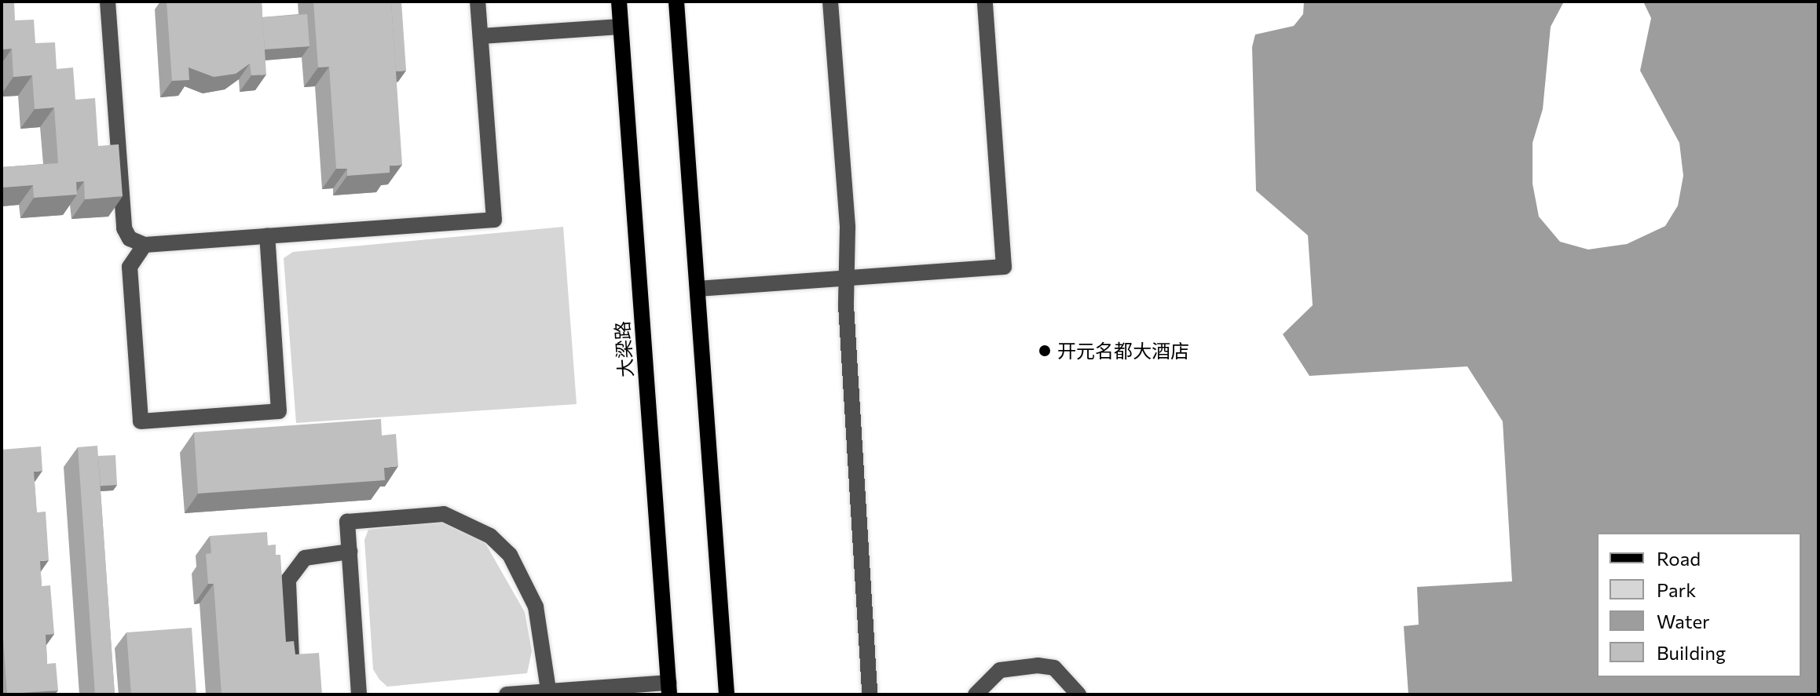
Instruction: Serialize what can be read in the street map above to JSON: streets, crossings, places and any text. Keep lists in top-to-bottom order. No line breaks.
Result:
{"streets":{"main road":["大梁路"]},"places":["开元名都大酒店"],"legend":["Road","Park","Water","Building"]}
